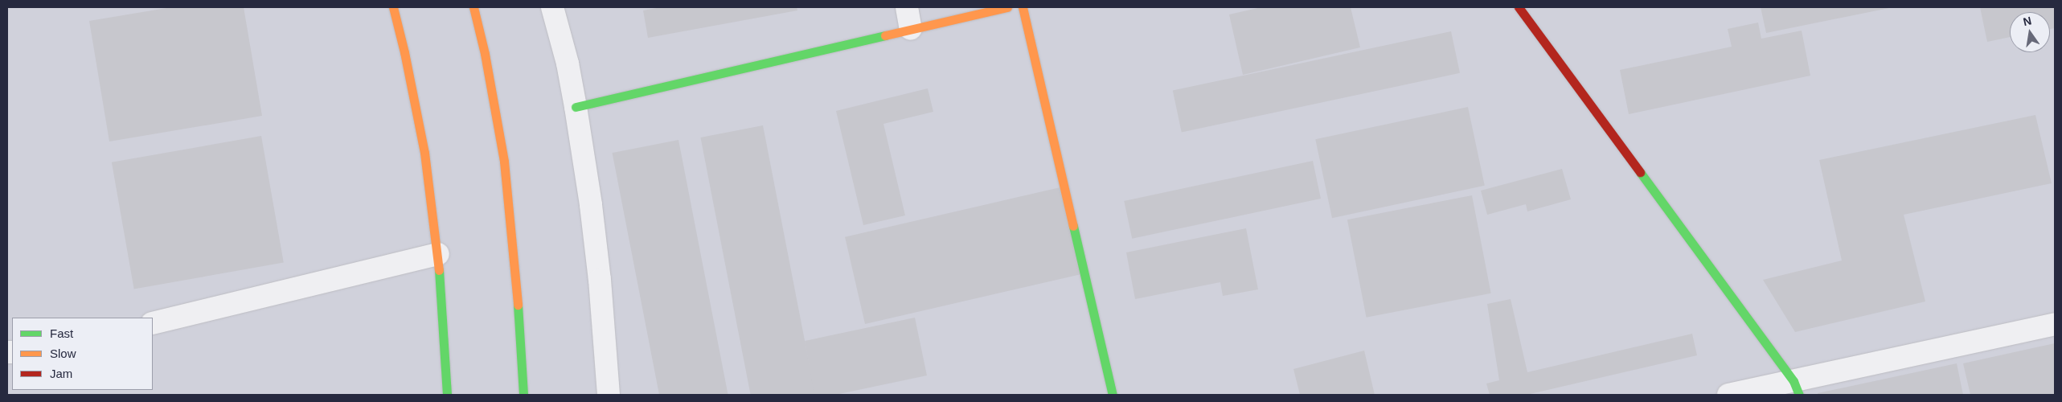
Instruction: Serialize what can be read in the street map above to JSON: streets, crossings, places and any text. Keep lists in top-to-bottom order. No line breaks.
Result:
{"legend":["Fast","Slow","Jam"],"north":"top"}
